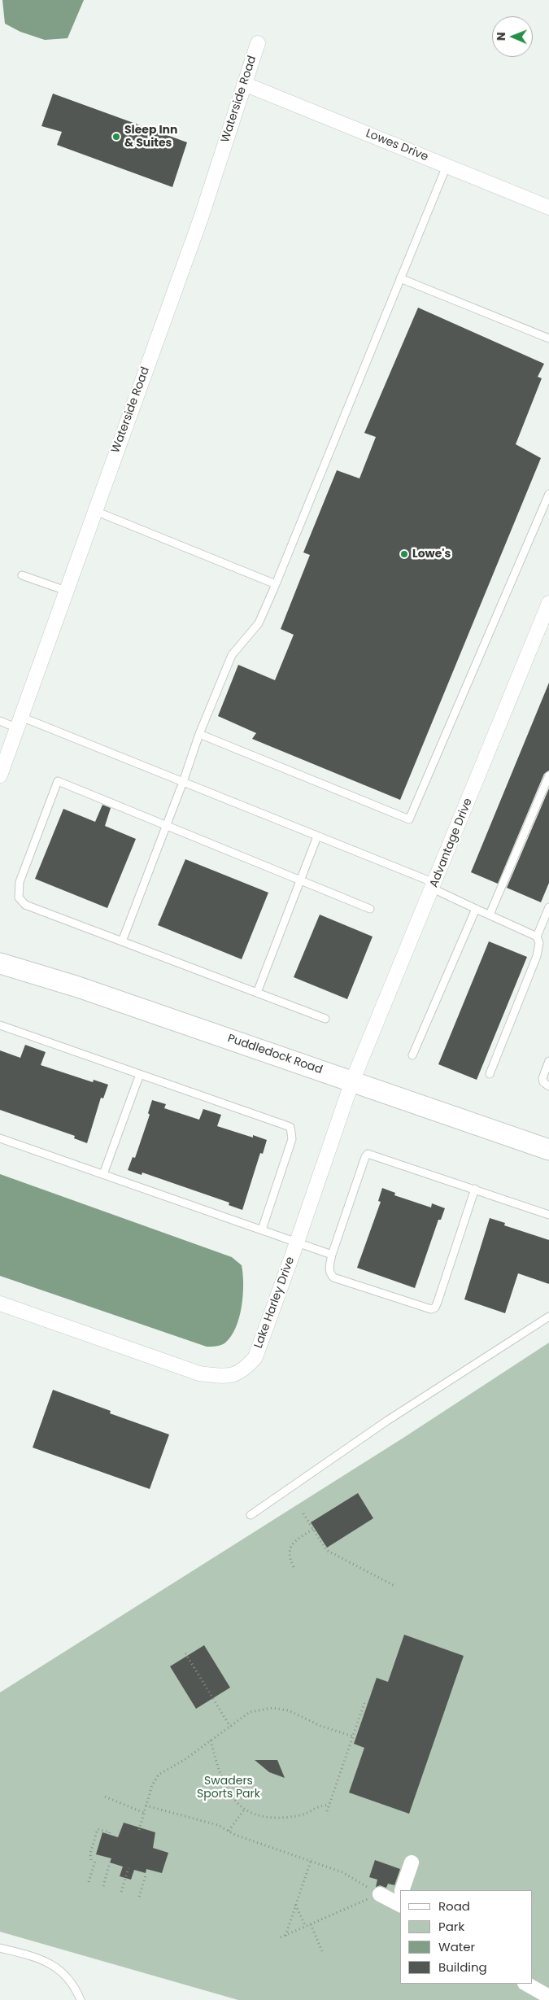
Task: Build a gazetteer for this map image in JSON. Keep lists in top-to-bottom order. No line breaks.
{"streets":{"main road":["Puddledock Road"],"street":["Waterside Road","Lowes Drive","Advantage Drive","Lake Harley Drive"]},"crossings":[["Waterside Road","Lowes Drive"],["Advantage Drive","Puddledock Road"],["Advantage Drive","Lake Harley Drive"],["Puddledock Road","Lake Harley Drive"]],"parks":["Swaders Sports Park"],"places":["Sleep Inn & Suites","Lowe's"],"legend":["Road","Park","Water","Building"],"north":"left"}
